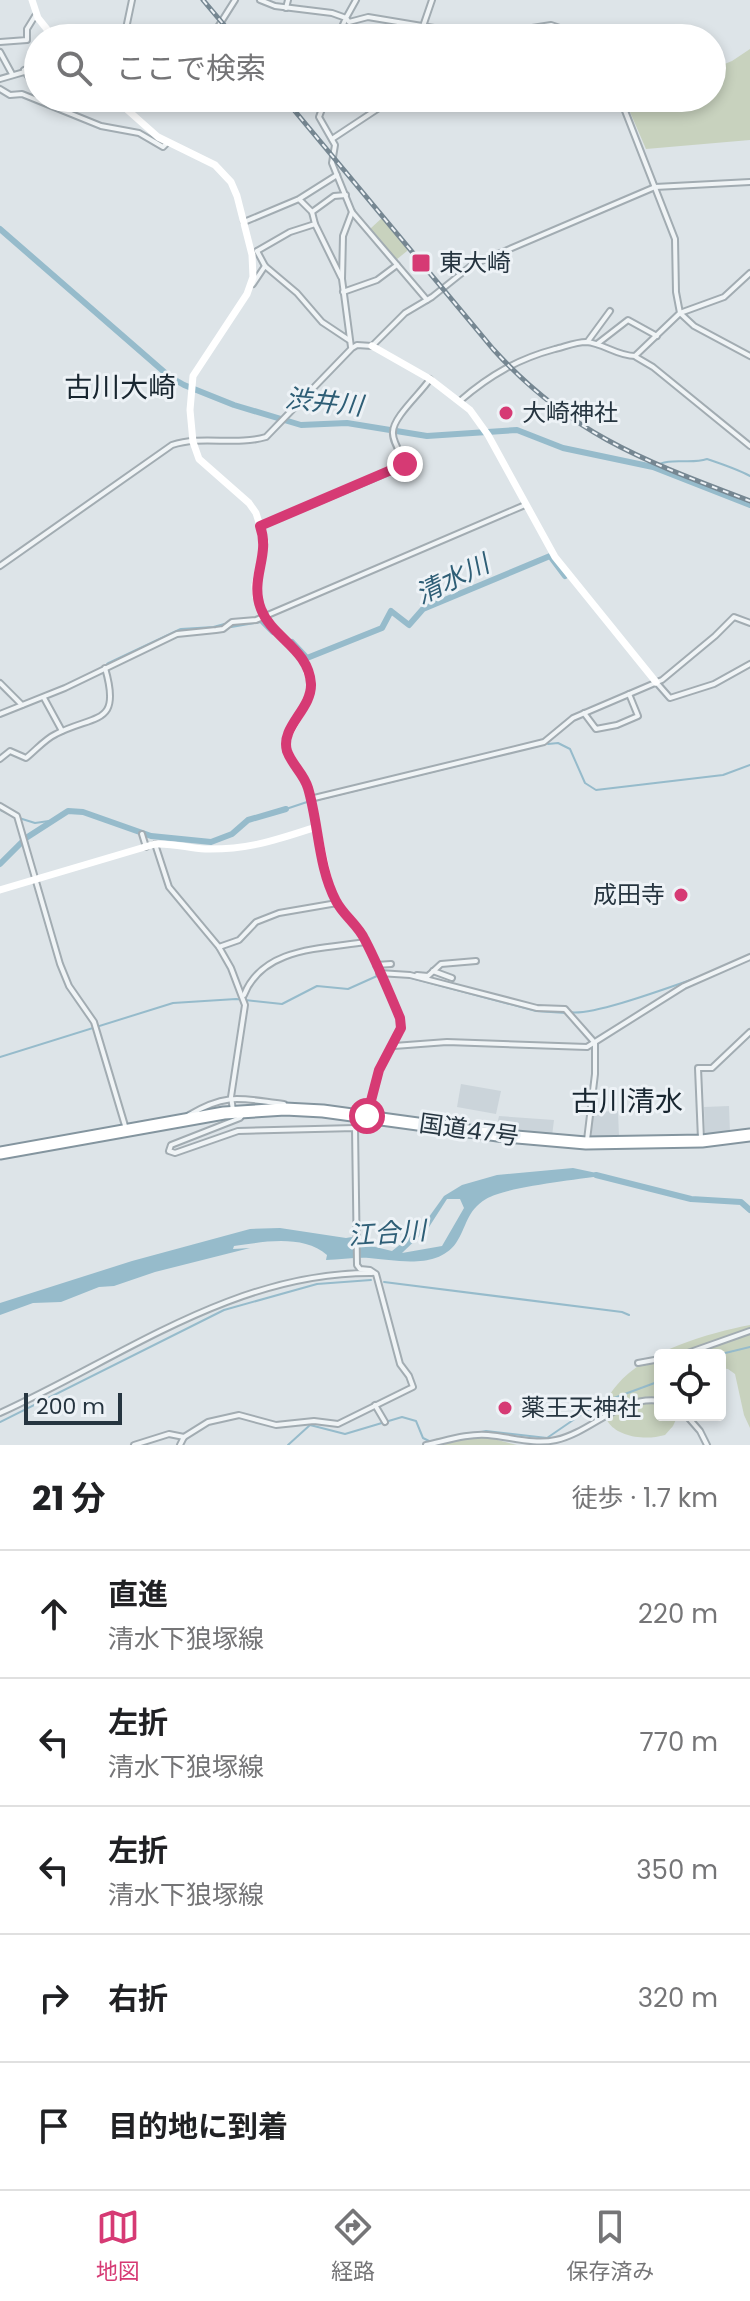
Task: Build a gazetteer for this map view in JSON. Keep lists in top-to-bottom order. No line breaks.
{"streets":{"highway":["国道47号"]},"districts":["古川大崎","古川清水"],"water":["渋井川","清水川","江合川"],"places":{"transit":["東大崎"],"other":["大崎神社","成田寺","薬王天神社"]},"scale_bar":"200 m","page":{"search":"ここで検索","scale":"200 m","heading":["21 分","徒歩 · 1.7 km"],"list":[["直進","清水下狼塚線","220 m"],["左折","清水下狼塚線","770 m"],["左折","清水下狼塚線","350 m"],["右折","320 m"],"目的地に到着"],"nav":["地図","経路","保存済み"]}}
